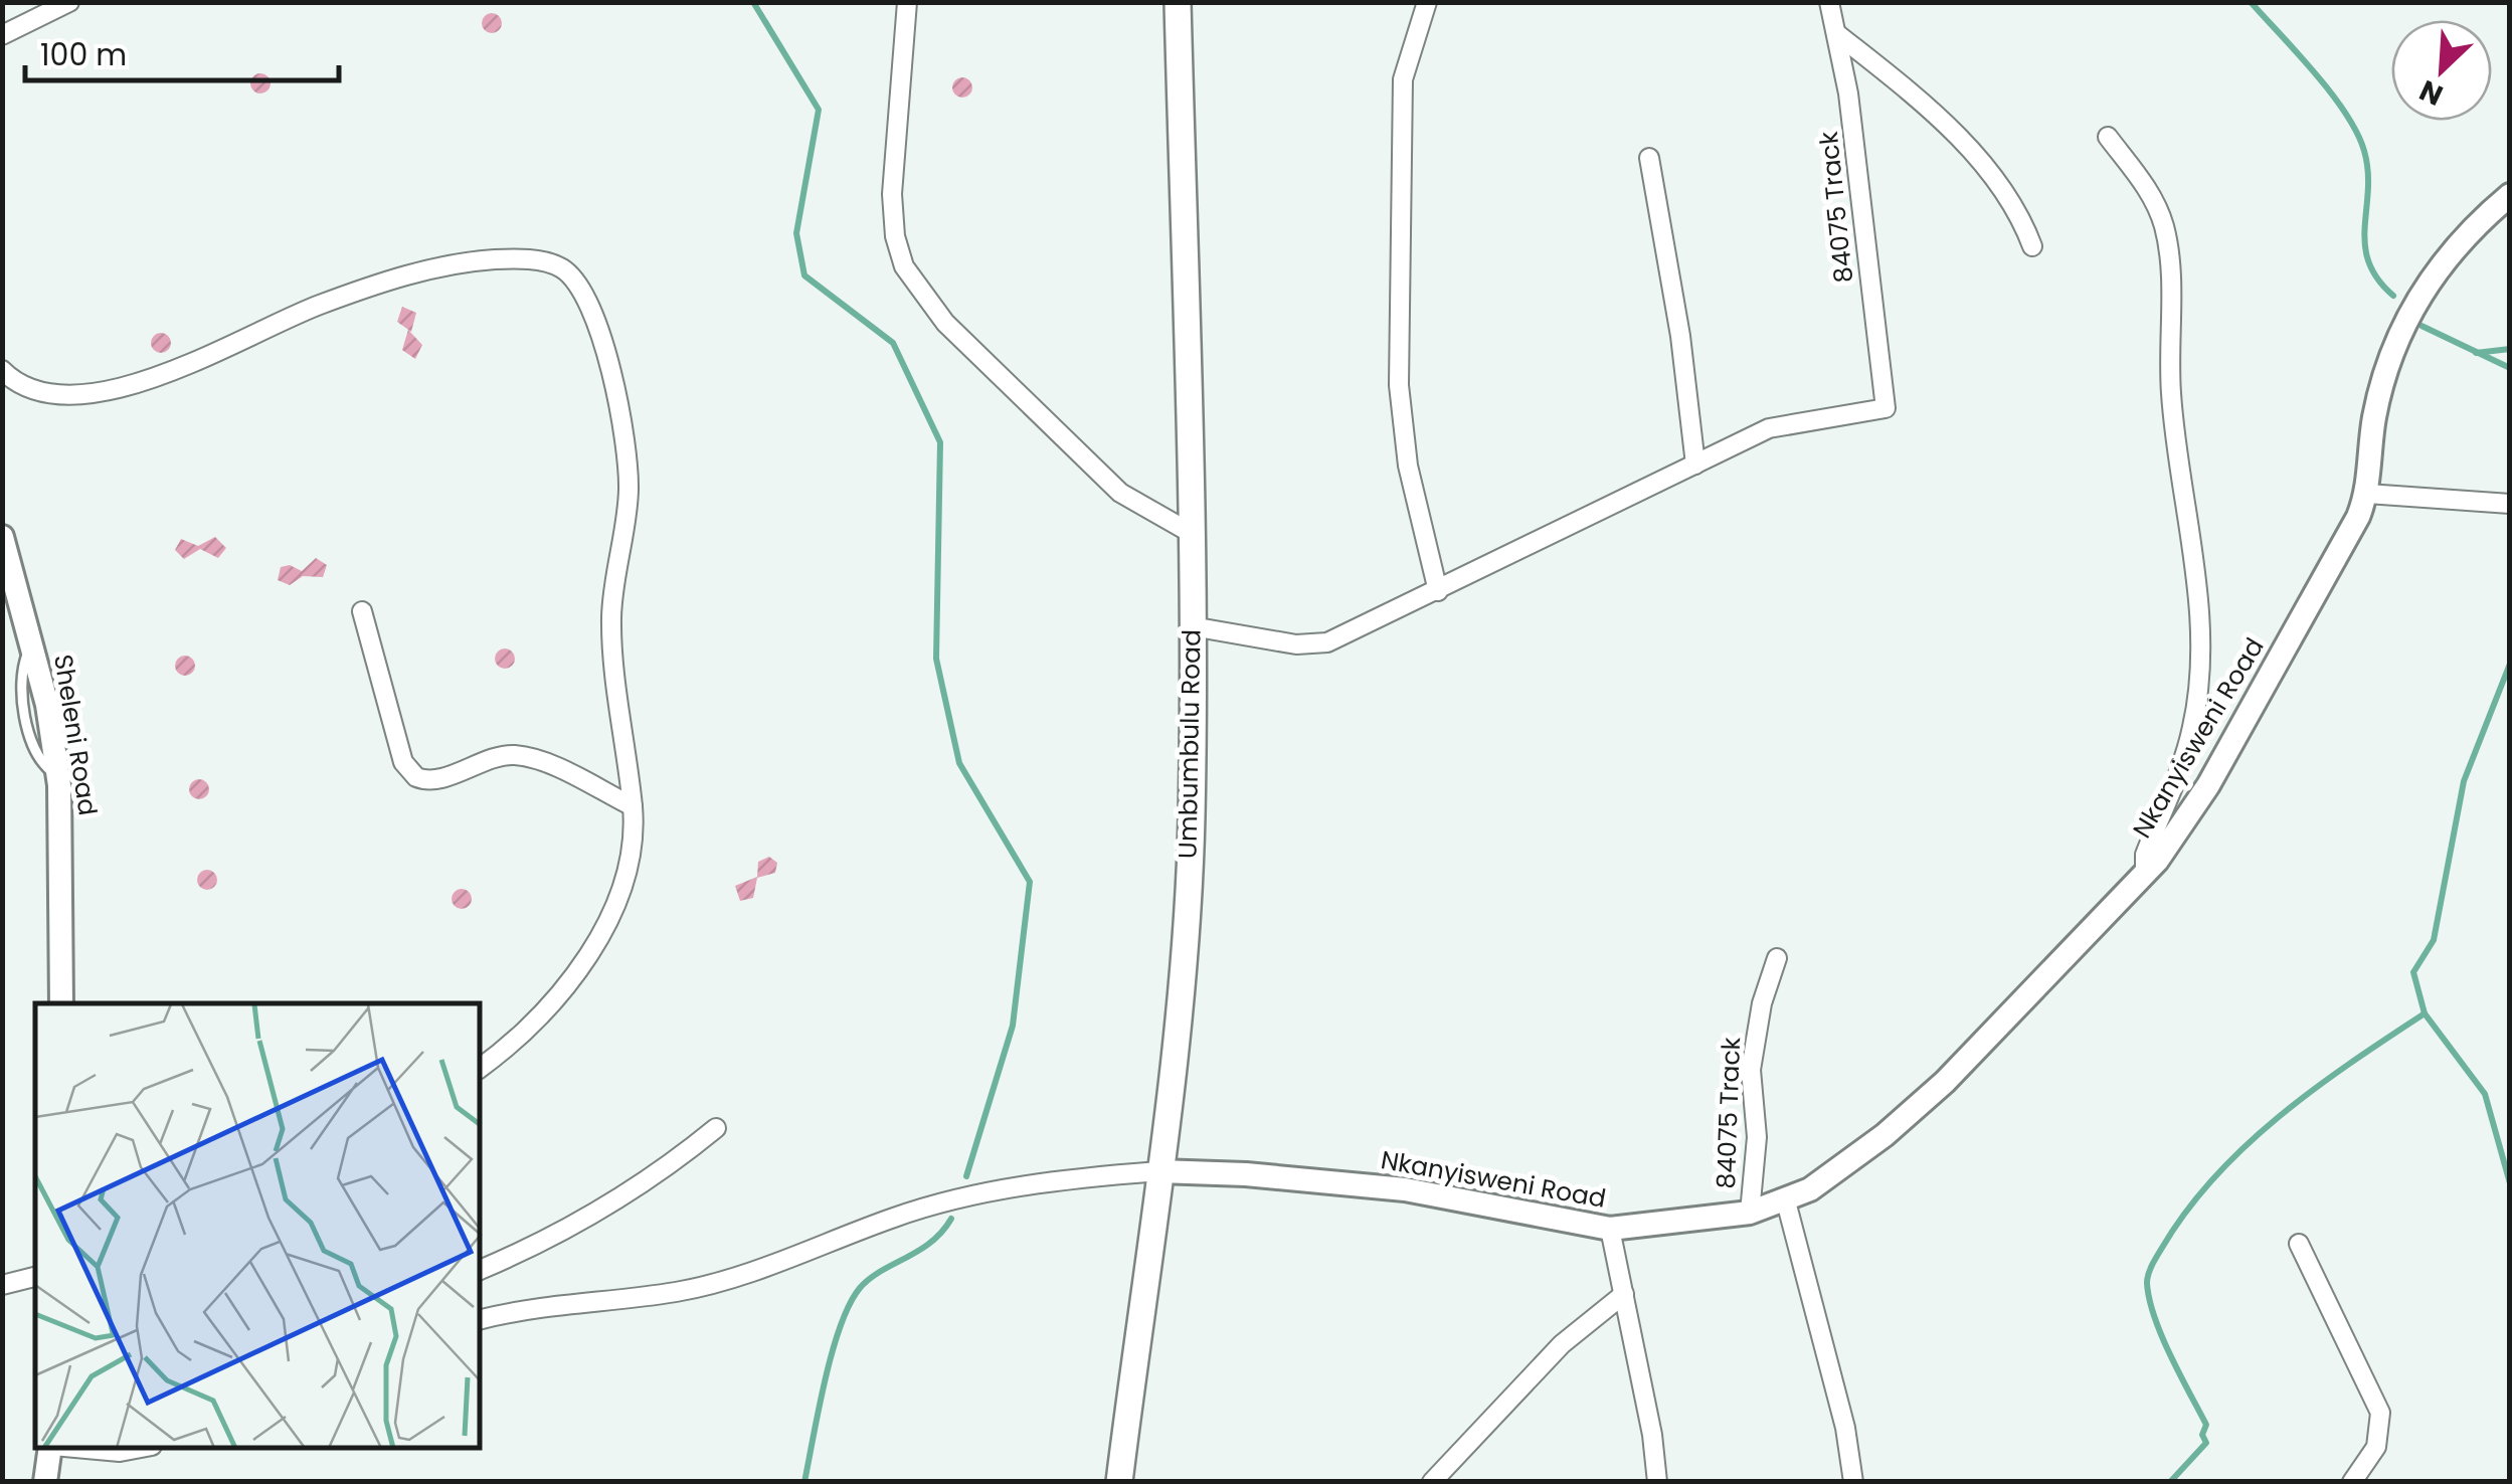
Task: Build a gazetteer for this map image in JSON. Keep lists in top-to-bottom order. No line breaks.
{"streets":{"main road":["Umbumbulu Road"],"street":["84075 Track","Sheleni Road","Nkanyisweni Road"]},"crossings":[["84075 Track","Nkanyisweni Road"],["Nkanyisweni Road","Umbumbulu Road"]],"scale_bar":"100 m","north":"bottom left"}
